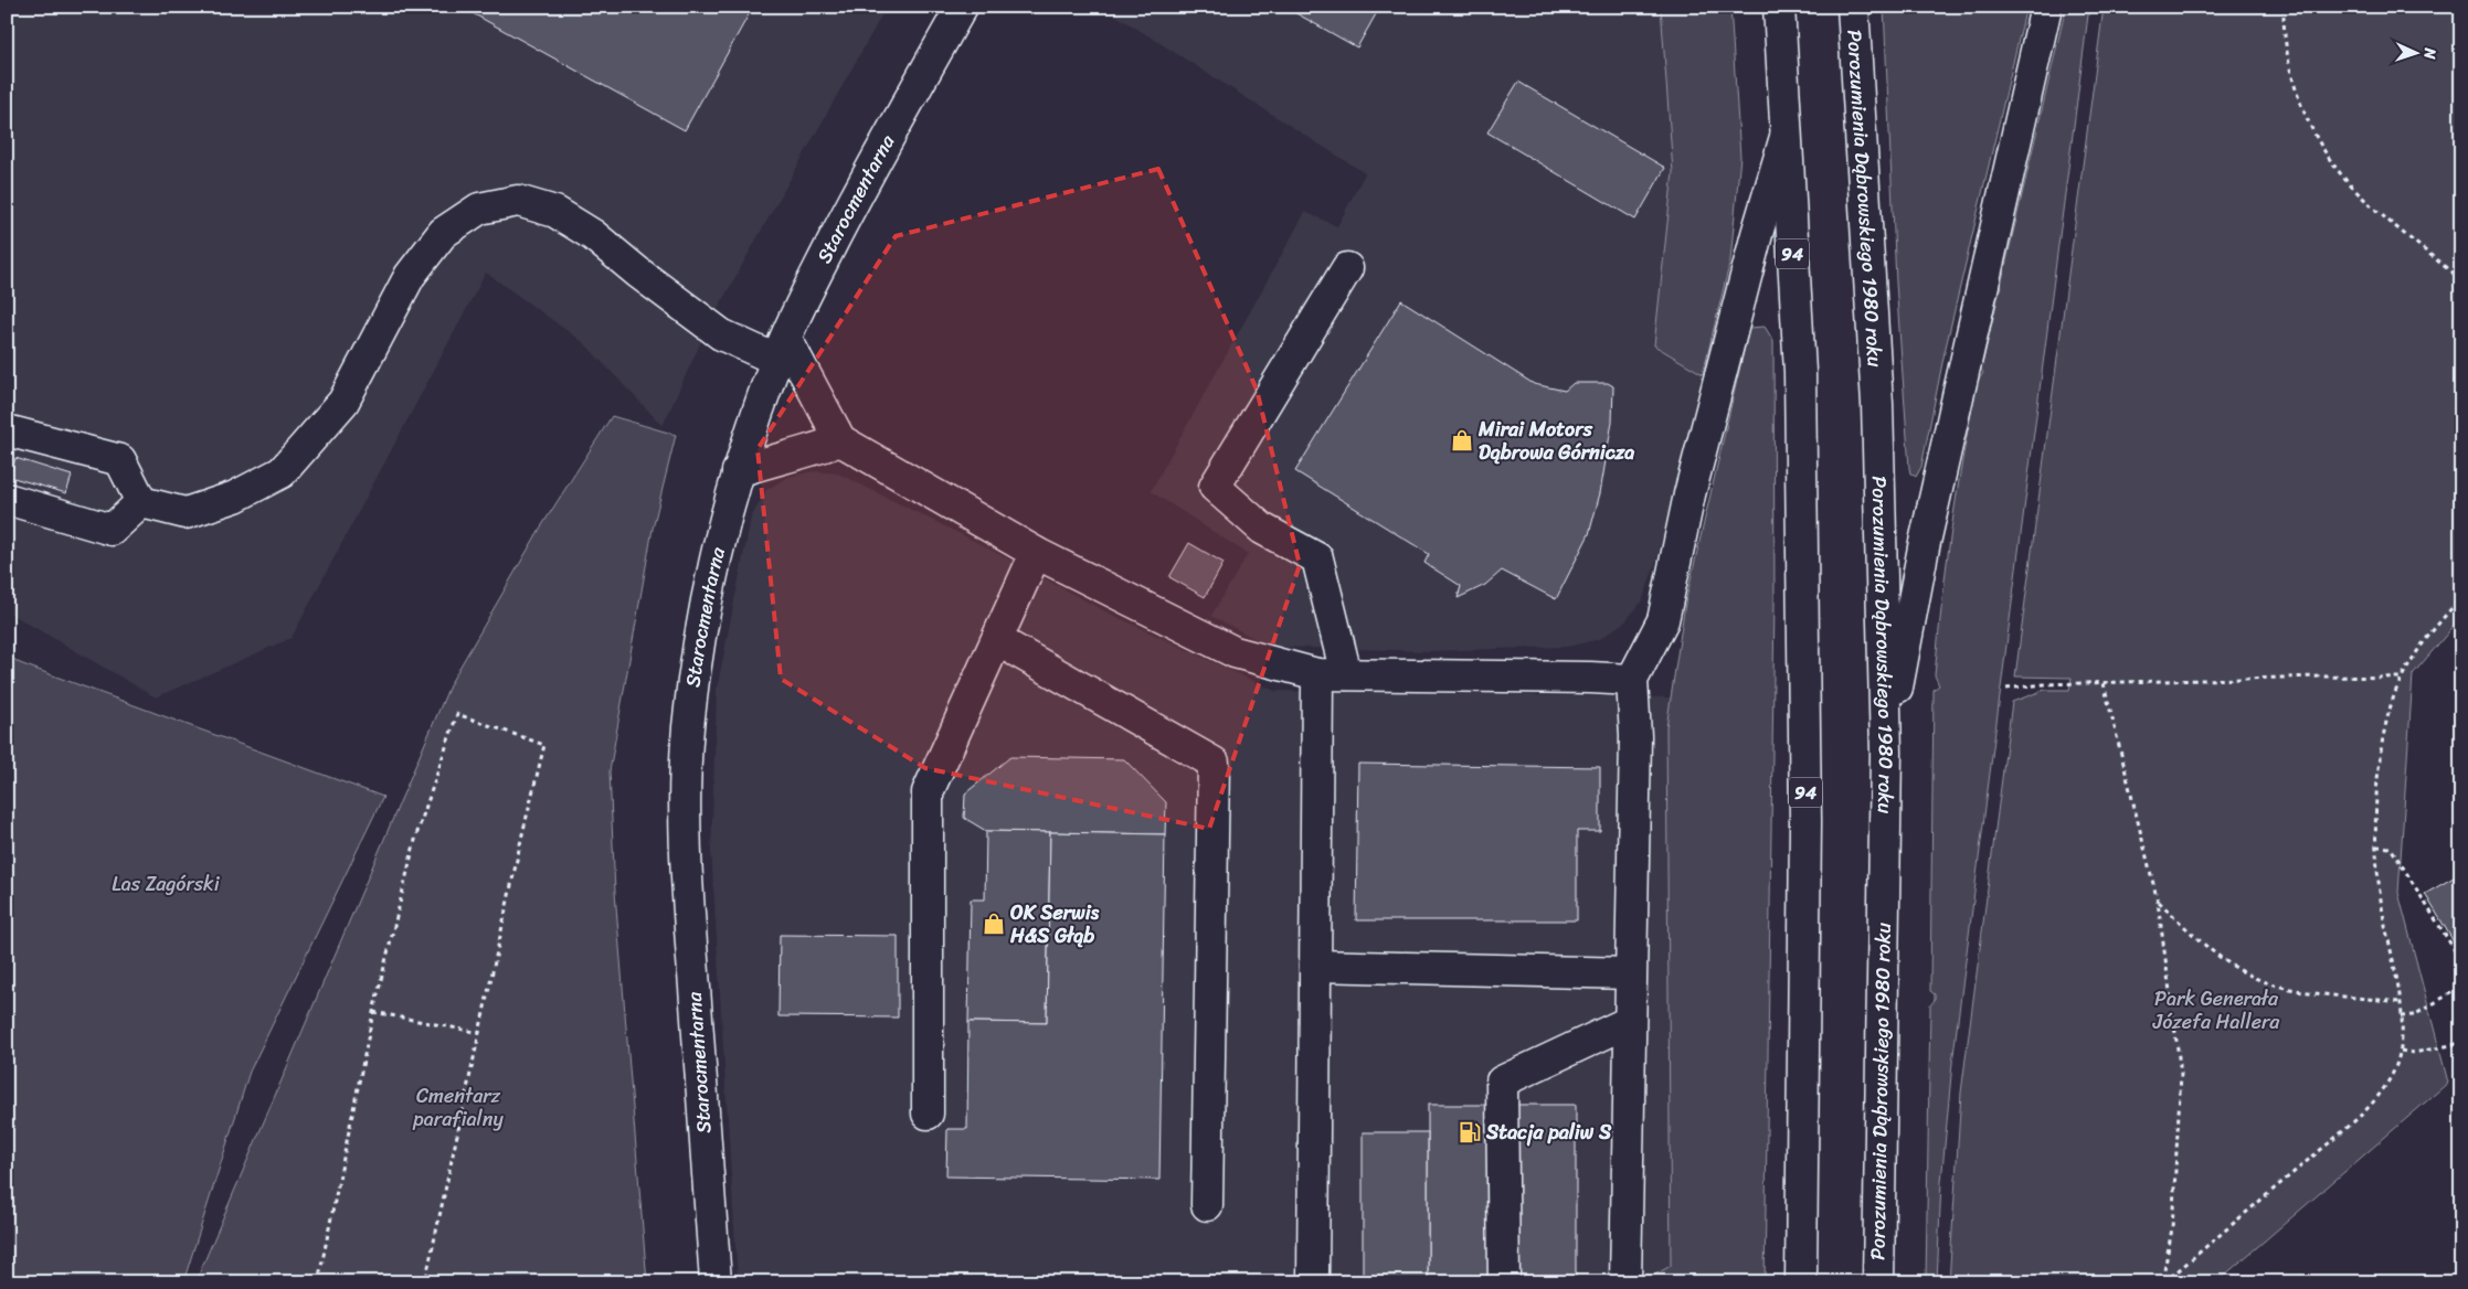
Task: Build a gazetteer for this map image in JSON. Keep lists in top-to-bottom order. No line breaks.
{"streets":{"main road":["Porozumienia Dąbrowskiego 1980 roku","Starocmentarna","94"]},"parks":["Las Zagórski","Park Generała Józefa Hallera","Cmentarz parafialny"],"places":{"shop":["Mirai Motors Dąbrowa Górnicza","OK Serwis H&S Głąb"],"fuel station":["Stacja paliw S"]},"north":"right"}
